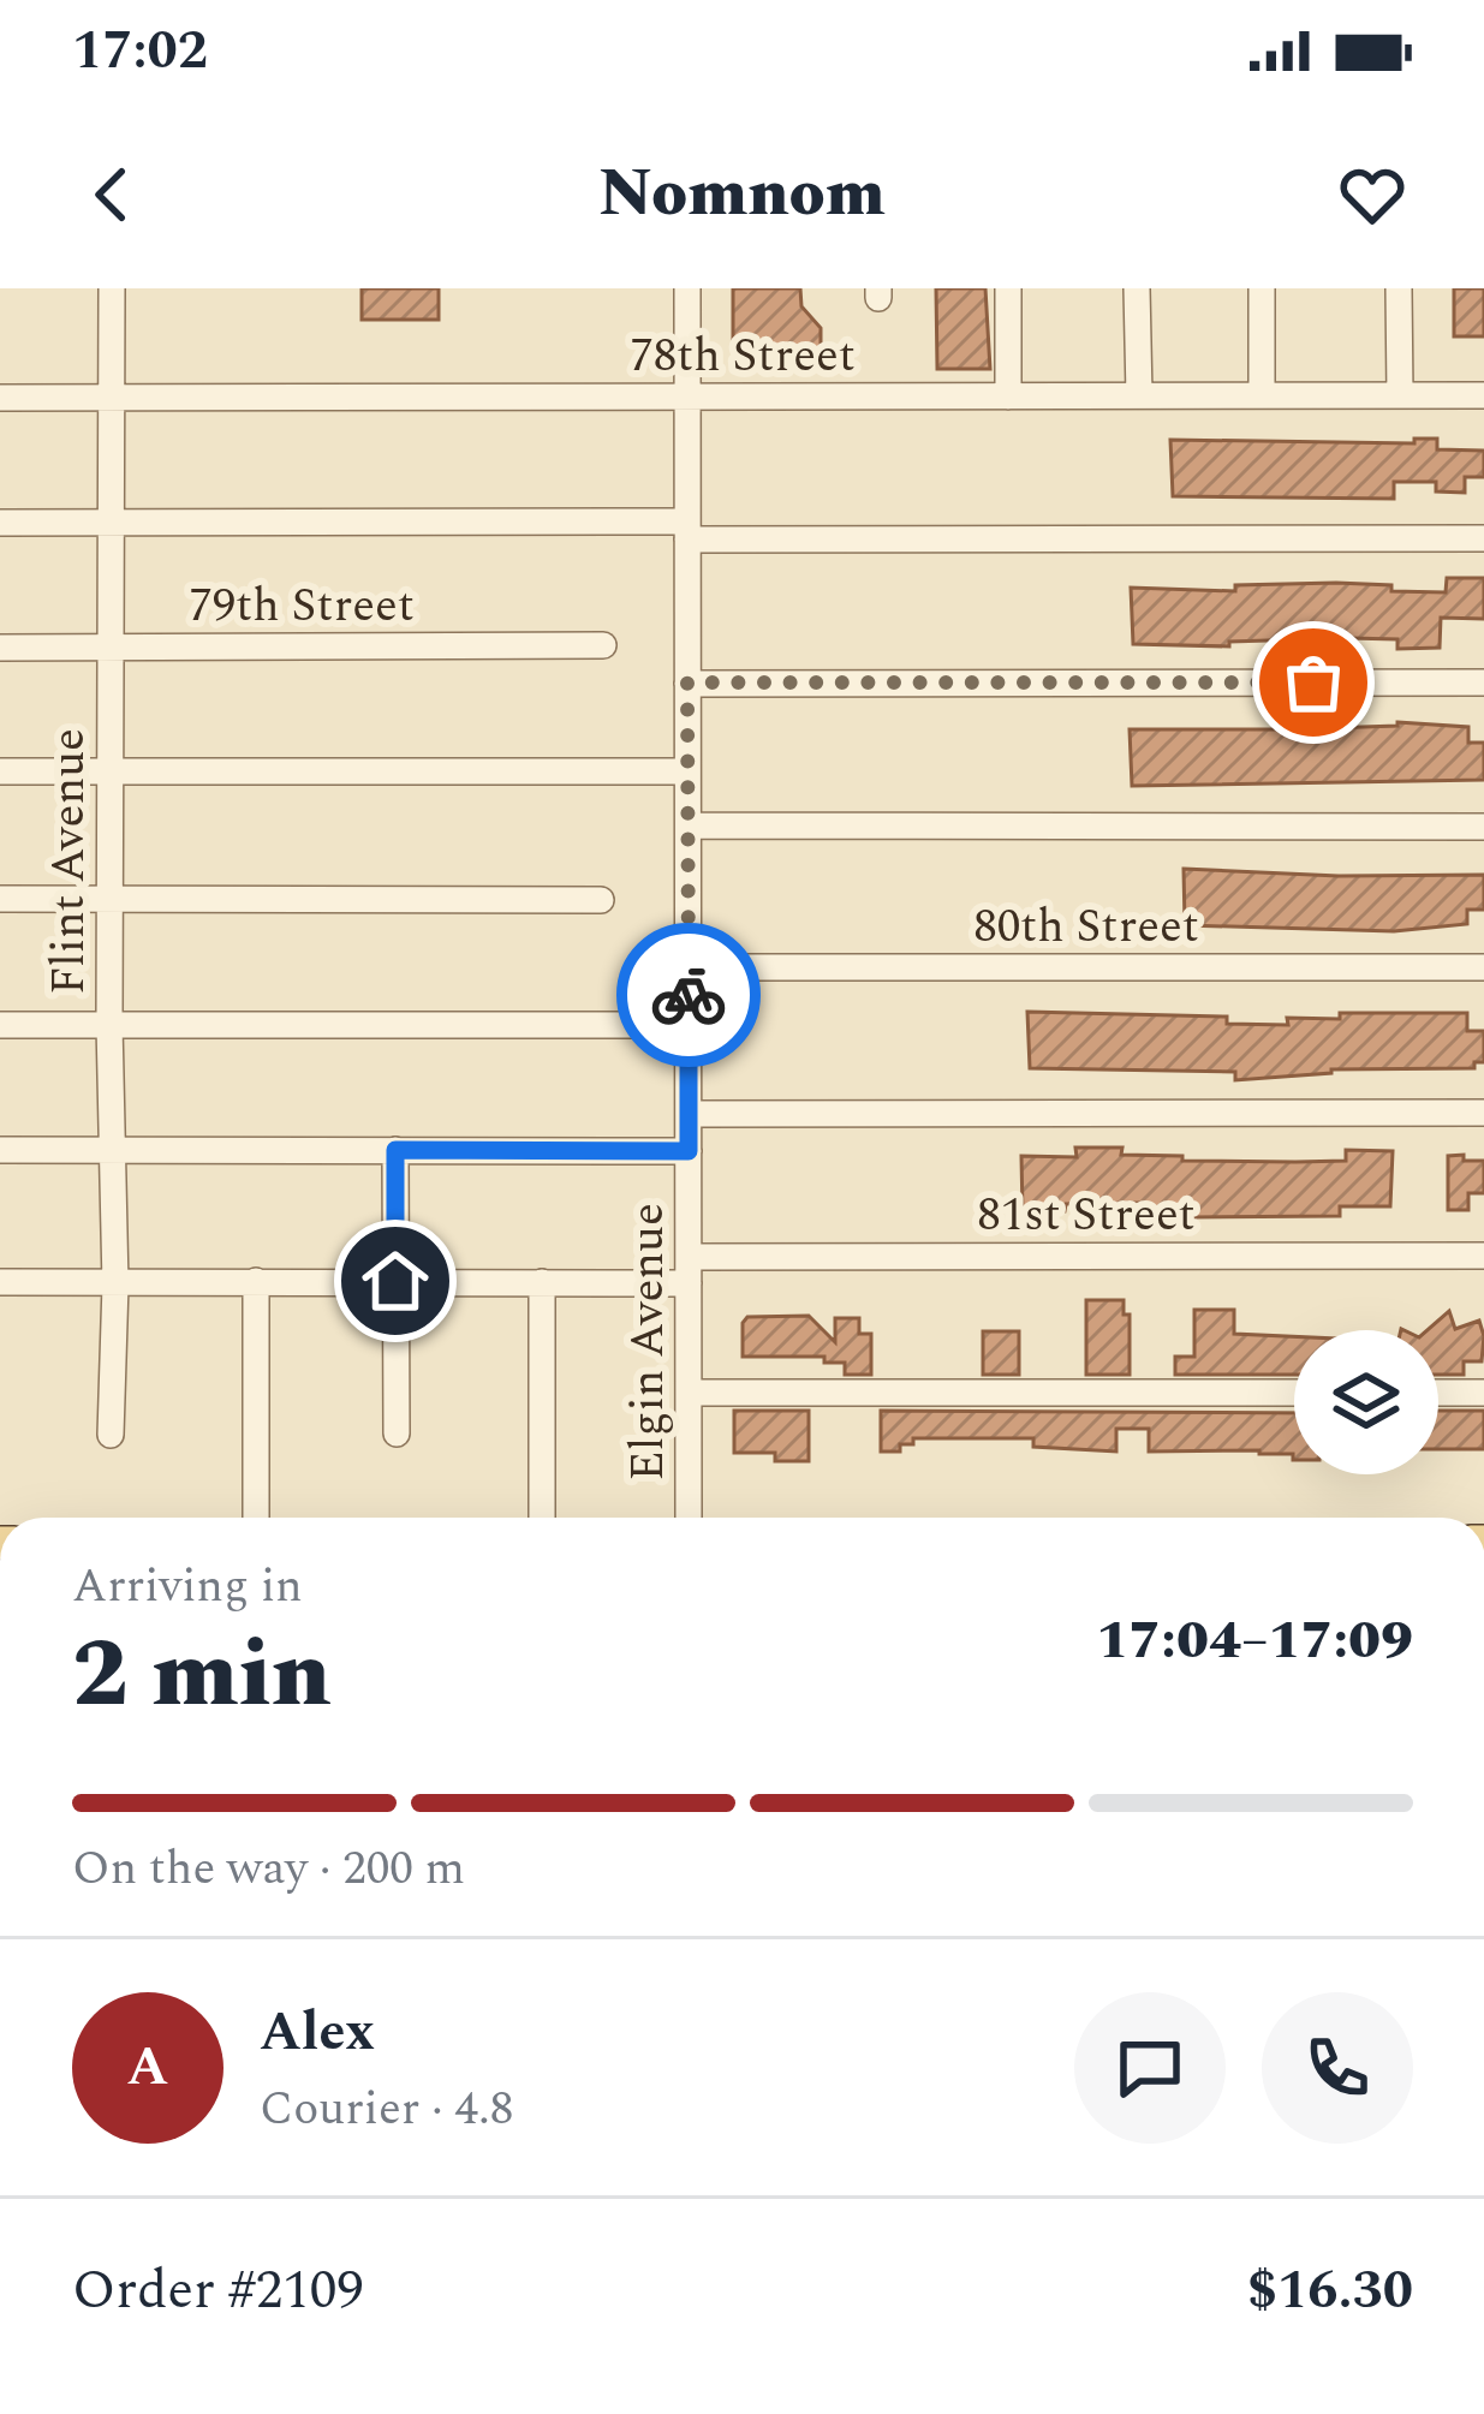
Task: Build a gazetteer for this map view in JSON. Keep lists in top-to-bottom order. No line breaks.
{"streets":{"street":["78th Street","79th Street","Flint Avenue","80th Street","81st Street","Elgin Avenue"]},"crossings":[["78th Street","Flint Avenue"],["78th Street","Elgin Avenue"],["79th Street","Flint Avenue"],["Flint Avenue","81st Street"],["80th Street","Elgin Avenue"],["81st Street","Elgin Avenue"]],"page":{"status":"17:02","header":"Nomnom","heading":["2 min","Arriving in","17:04–17:09"],"panel":["Alex","Courier · 4.8","Order #2109","$16.30"],"bar":"On the way · 200 m","round":"A"}}
